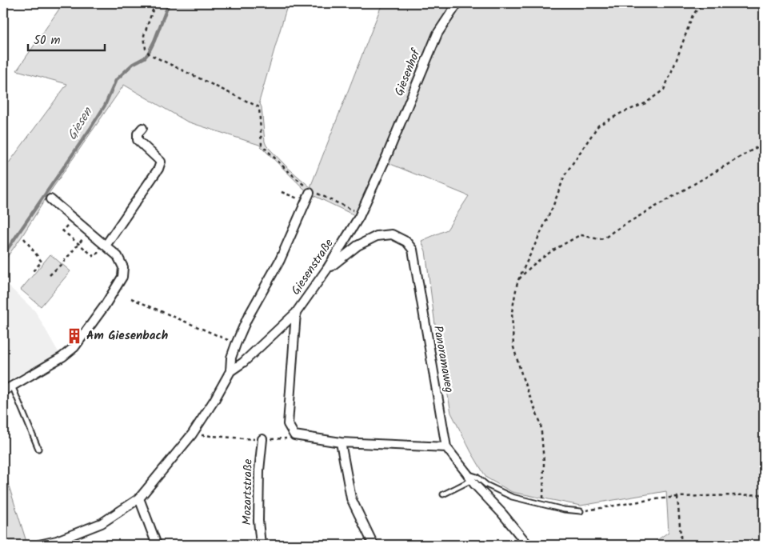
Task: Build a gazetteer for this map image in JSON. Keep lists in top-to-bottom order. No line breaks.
{"streets":{"street":["Giesenhof","Giesenstraße","Panoramaweg","Mozartstraße"]},"crossings":[["Giesenhof","Giesenstraße"],["Giesenstraße","Panoramaweg"]],"water":["Giesen"],"places":{"building":["Am Giesenbach"]},"scale_bar":"50 m"}
